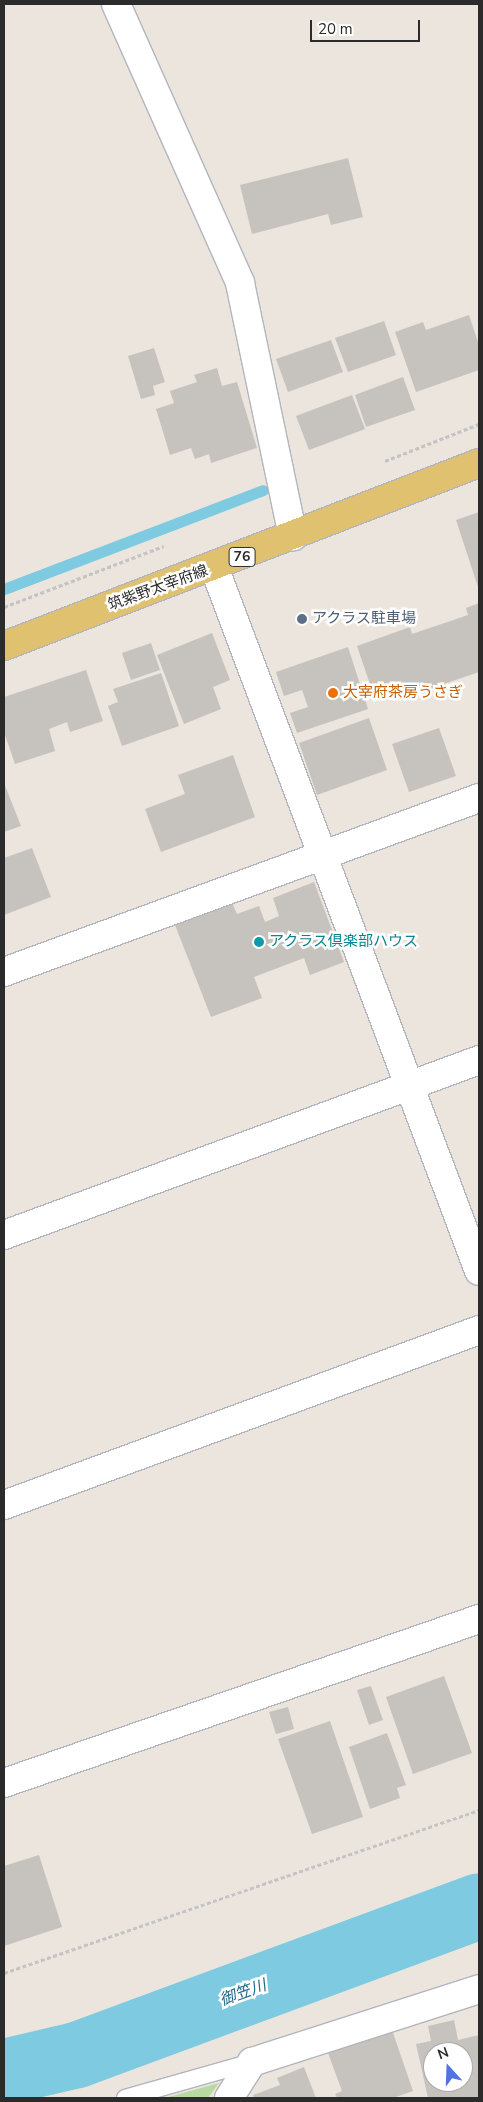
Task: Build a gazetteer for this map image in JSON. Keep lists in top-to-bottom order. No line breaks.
{"streets":{"main road":["76","筑紫野太宰府線"]},"water":["御笠川"],"places":["アクラス駐車場","大宰府茶房うさぎ","アクラス倶楽部ハウス"],"scale_bar":"20 m","north":"top"}
